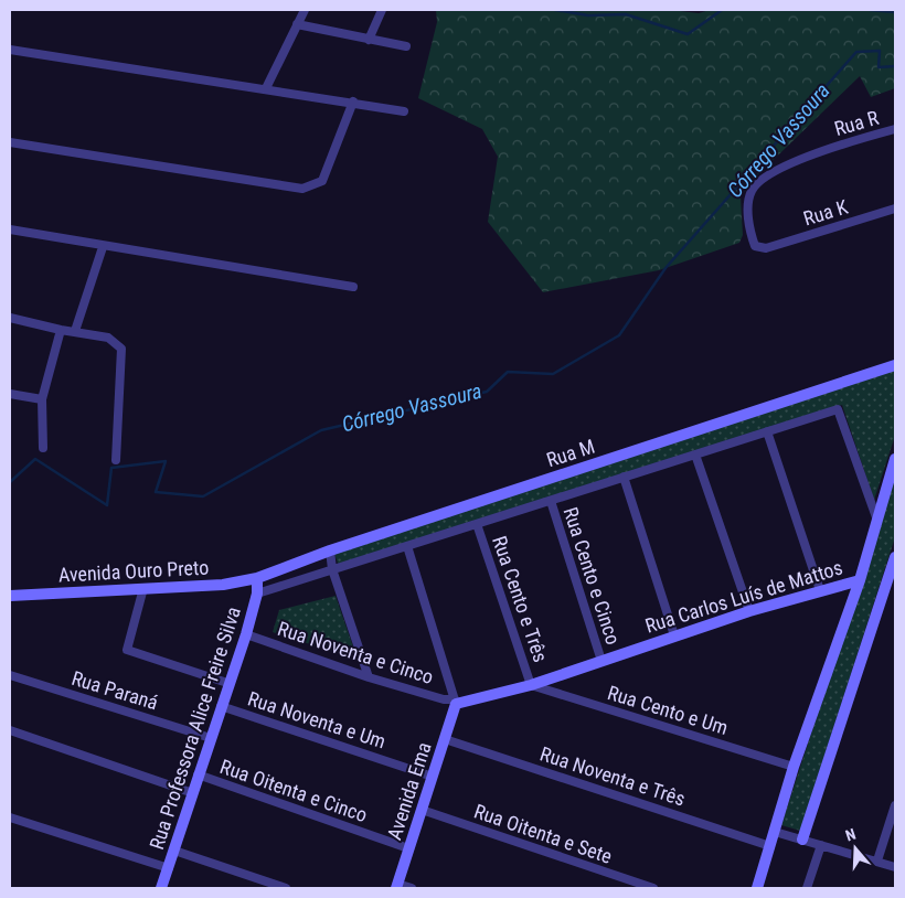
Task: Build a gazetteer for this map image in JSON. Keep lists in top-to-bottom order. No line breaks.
{"streets":{"street":["Rua R","Rua K","Rua M","Avenida Ouro Preto","Rua Cento e Cinco","Rua Carlos Luís de Mattos","Rua Cento e Três","Rua Noventa e Cinco","Rua Paraná","Rua Cento e Um","Rua Noventa e Um","Rua Professora Alice Freire Silva","Rua Noventa e Três","Rua Oitenta e Cinco","Avenida Ema","Rua Oitenta e Sete"]},"crossings":[["Rua R","Rua K"],["Rua M","Avenida Ouro Preto"],["Rua M","Rua Cento e Cinco"],["Rua M","Rua Cento e Três"],["Rua M","Rua Professora Alice Freire Silva"],["Avenida Ouro Preto","Rua Professora Alice Freire Silva"],["Rua Cento e Cinco","Rua Carlos Luís de Mattos"],["Rua Carlos Luís de Mattos","Rua Cento e Três"],["Rua Carlos Luís de Mattos","Rua Noventa e Cinco"],["Rua Carlos Luís de Mattos","Rua Cento e Um"],["Rua Carlos Luís de Mattos","Rua Noventa e Três"],["Rua Carlos Luís de Mattos","Avenida Ema"],["Rua Cento e Três","Rua Cento e Um"],["Rua Noventa e Cinco","Rua Professora Alice Freire Silva"],["Rua Noventa e Cinco","Avenida Ema"],["Rua Paraná","Rua Professora Alice Freire Silva"],["Rua Noventa e Um","Rua Professora Alice Freire Silva"],["Rua Noventa e Um","Avenida Ema"],["Rua Professora Alice Freire Silva","Rua Oitenta e Cinco"],["Rua Noventa e Três","Avenida Ema"],["Rua Oitenta e Cinco","Avenida Ema"],["Avenida Ema","Rua Oitenta e Sete"]],"water":["Córrego Vassoura"],"north":"top"}
